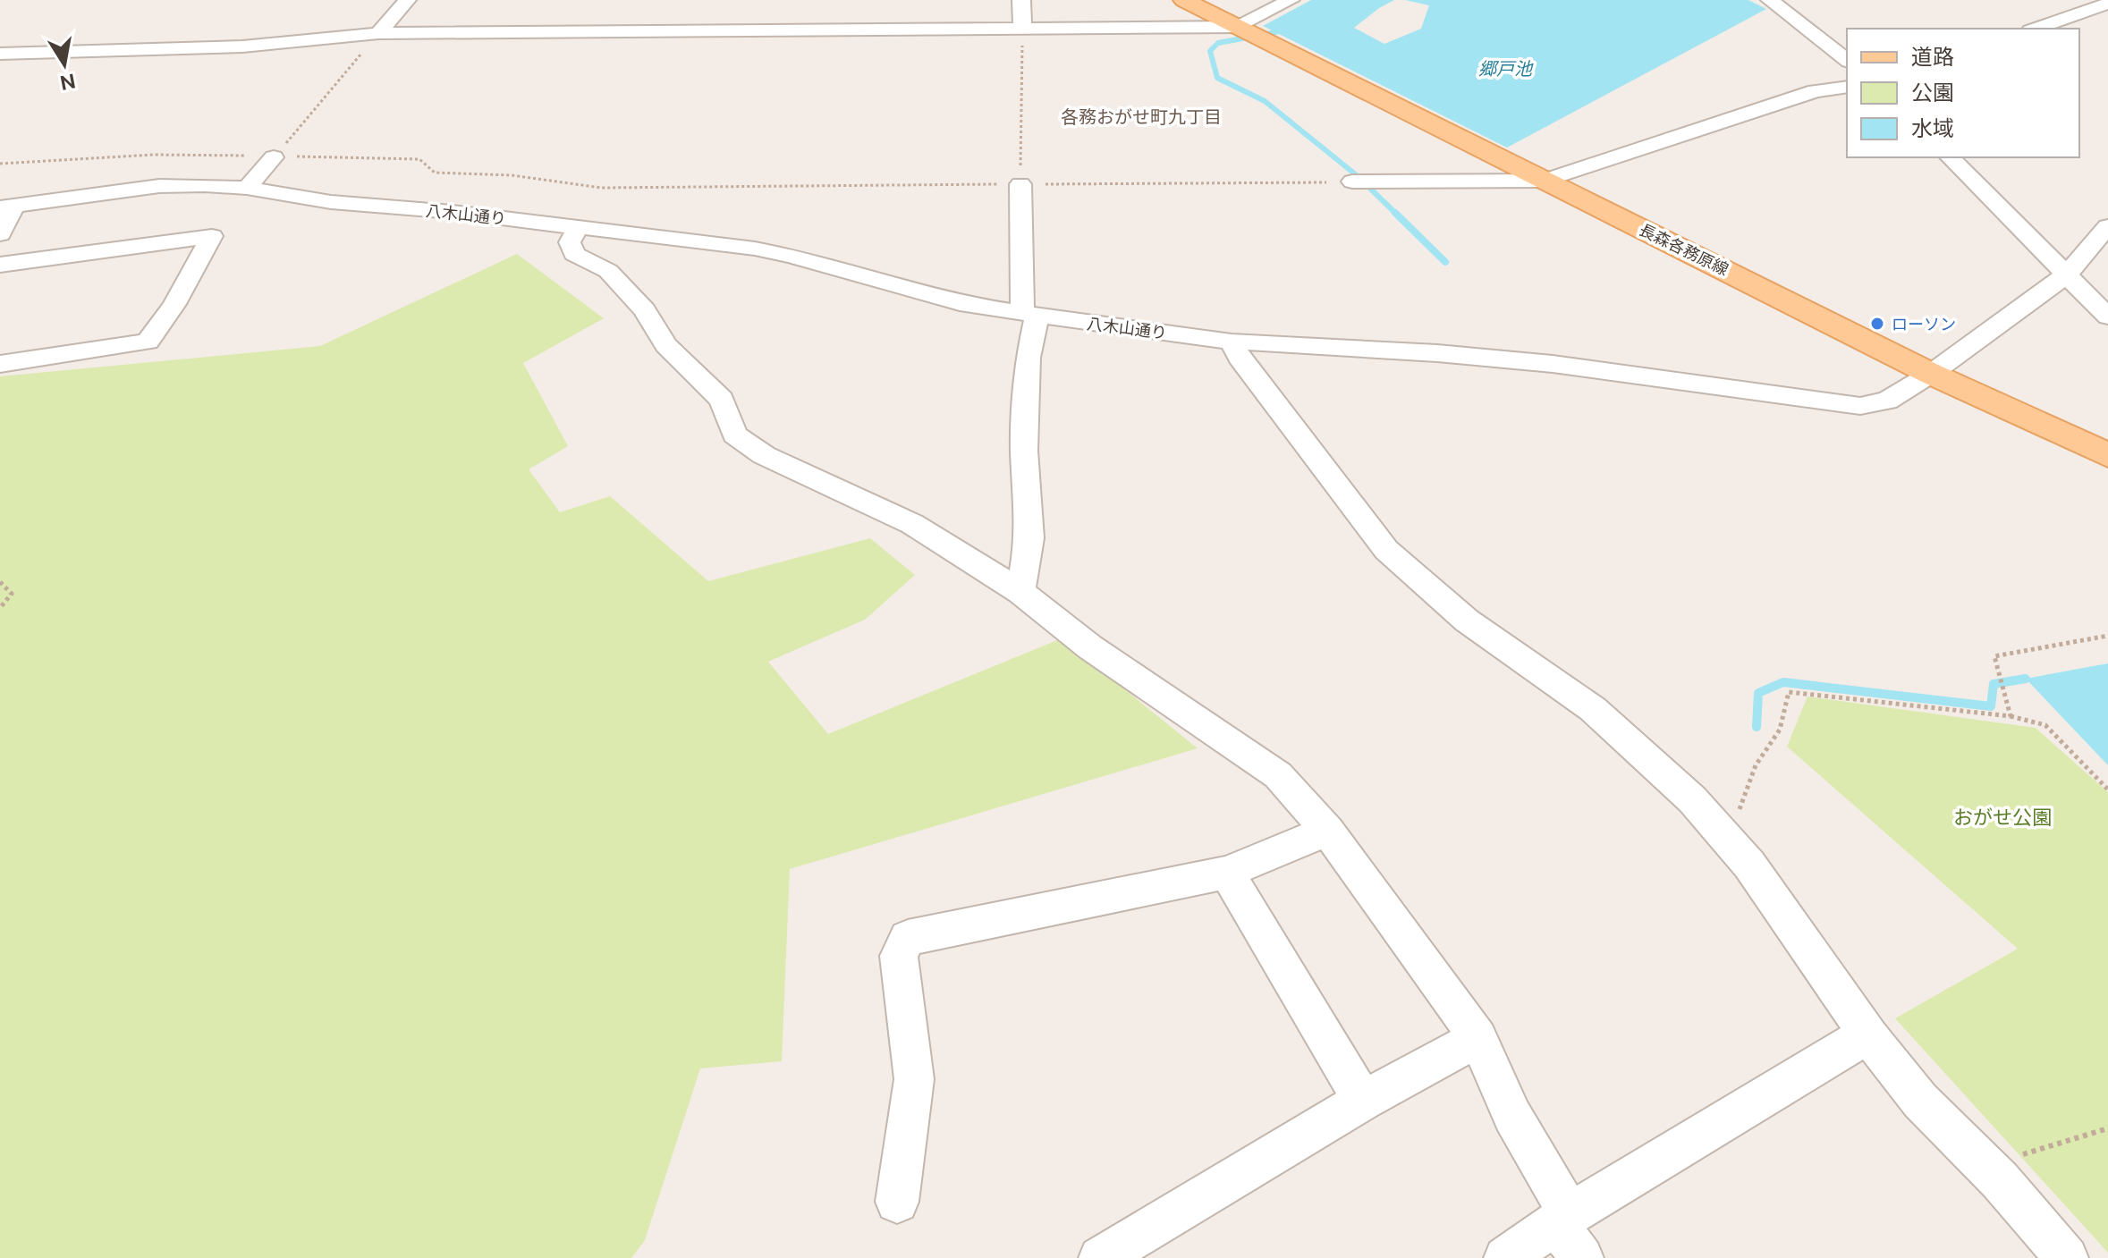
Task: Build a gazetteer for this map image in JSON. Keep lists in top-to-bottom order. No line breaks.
{"streets":{"main road":["長森各務原線"],"street":["八木山通り"]},"crossings":[["八木山通り","長森各務原線"]],"districts":["各務おがせ町九丁目"],"water":["郷戸池"],"parks":["おがせ公園"],"places":["ローソン"],"legend":["道路","公園","水域"],"north":"bottom"}
